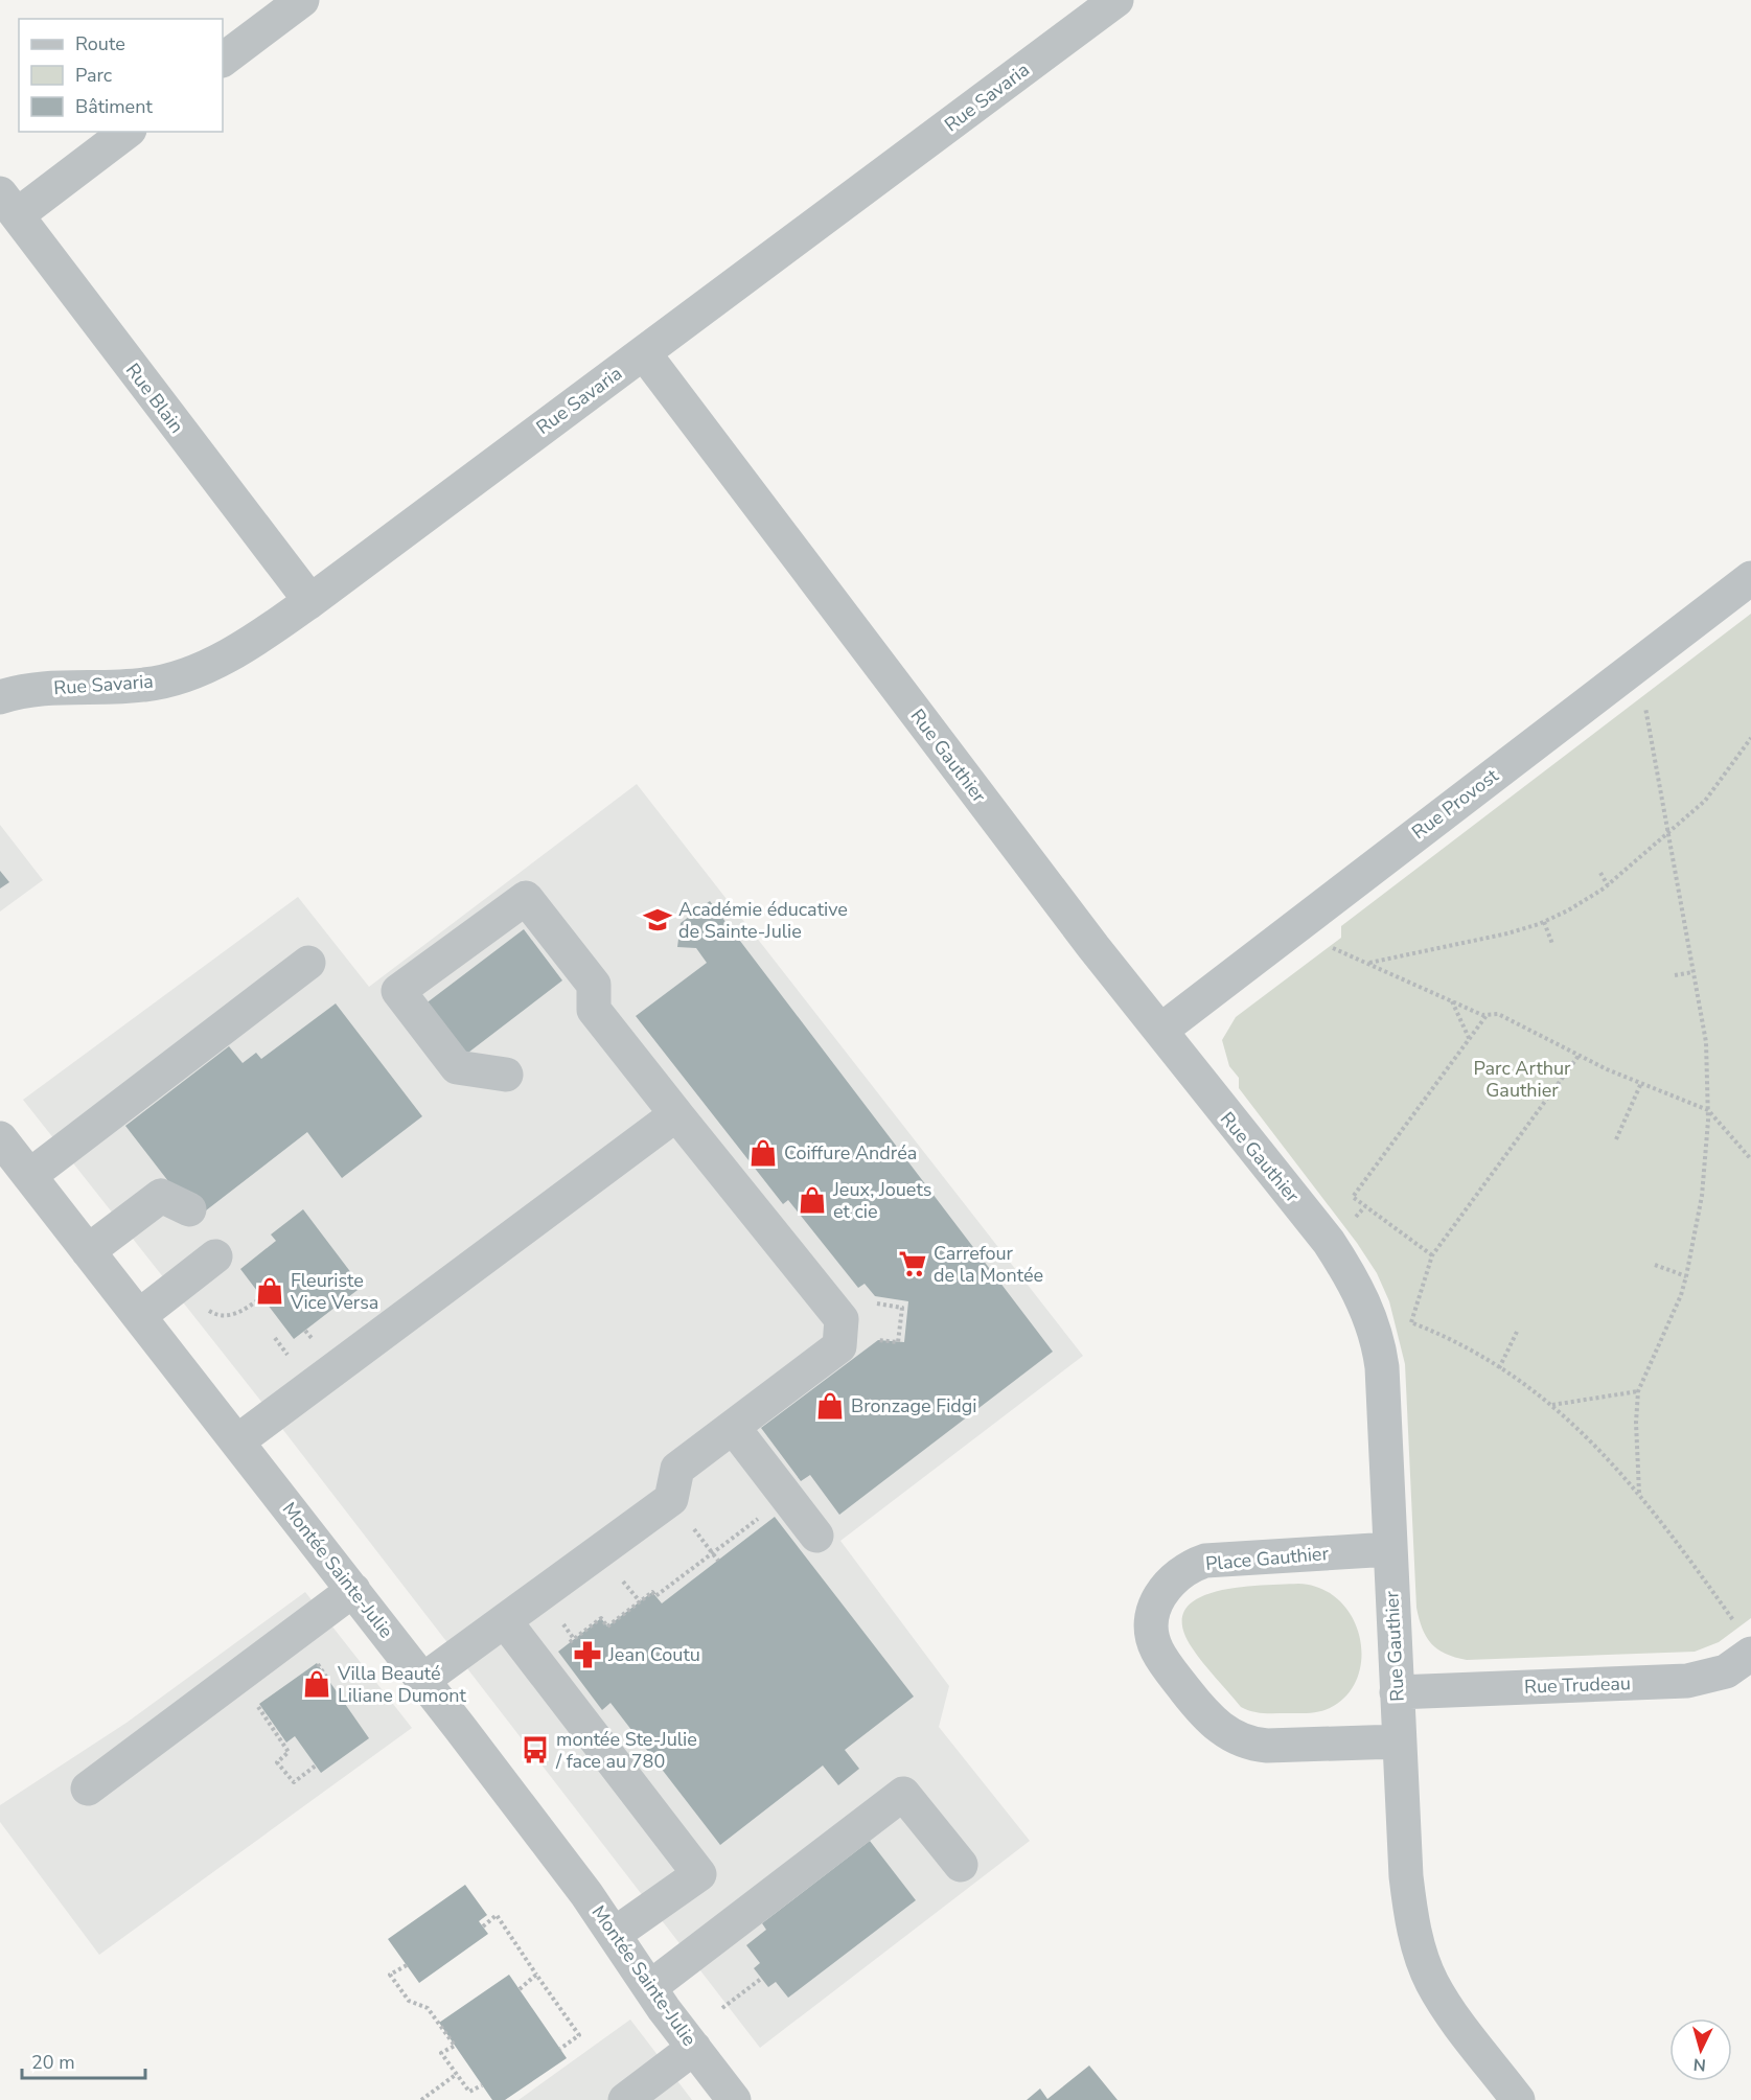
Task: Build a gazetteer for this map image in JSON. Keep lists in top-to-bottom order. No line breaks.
{"streets":{"street":["Rue Savaria","Rue Blain","Rue Gauthier","Rue Provost","Place Gauthier","Montée Sainte-Julie","Rue Trudeau"]},"crossings":[["Rue Savaria","Rue Blain"],["Rue Savaria","Rue Gauthier"],["Rue Gauthier","Rue Provost"],["Rue Gauthier","Place Gauthier"],["Rue Gauthier","Rue Trudeau"]],"parks":["Parc Arthur Gauthier"],"places":{"school or university":["Académie éducative de Sainte-Julie"],"shop":["Coiffure Andréa","Jeux, Jouets et cie","Fleuriste Vice Versa","Bronzage Fidgi","Villa Beauté Liliane Dumont"],"supermarket":["Carrefour de la Montée"],"pharmacy":["Jean Coutu"],"bus stop":["montée Ste-Julie / face au 780"]},"legend":["Route","Parc","Bâtiment"],"scale_bar":"20 m","north":"bottom"}
